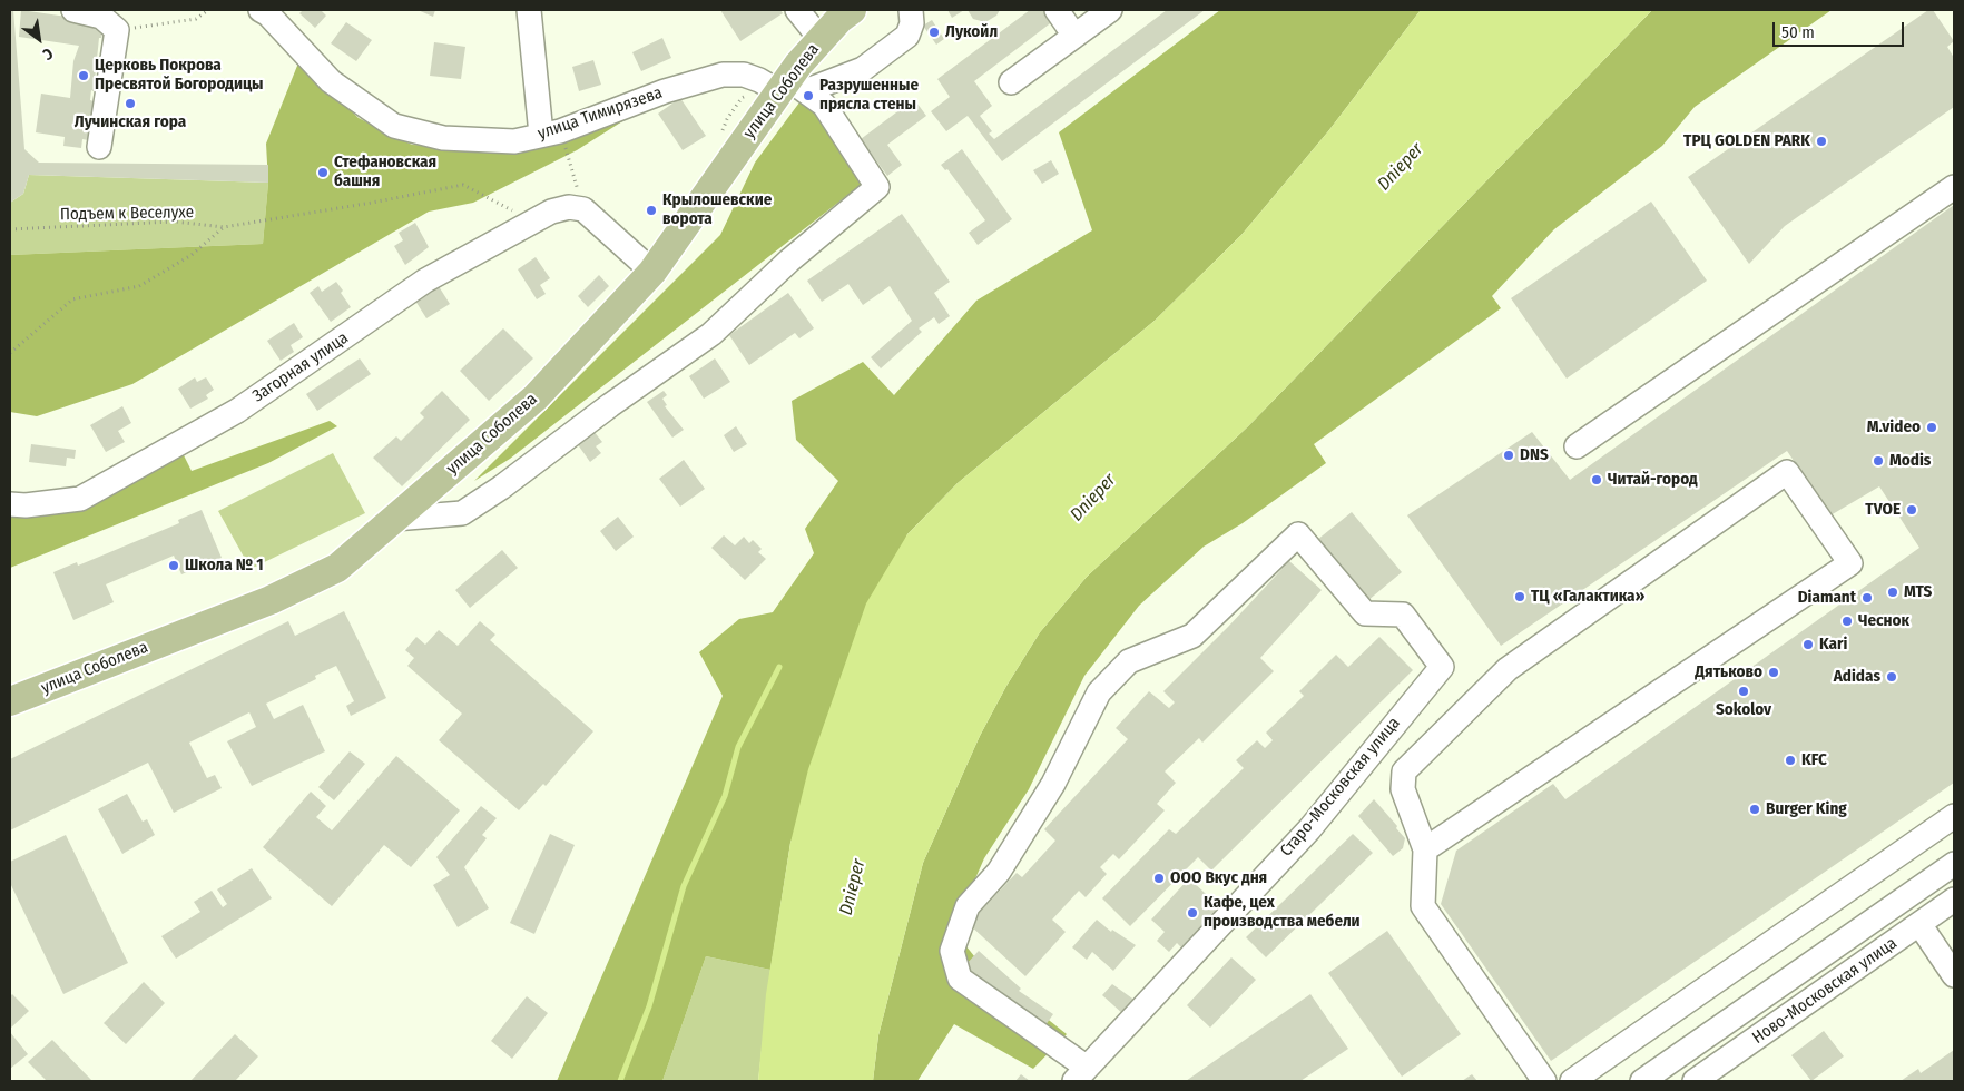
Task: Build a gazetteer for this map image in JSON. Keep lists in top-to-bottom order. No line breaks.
{"streets":{"main road":["улица Соболева"],"street":["улица Тимирязева","Загорная улица","Старо-Московская улица","Ново-Московская улица"],"path":["Подъем к Веселухе"]},"crossings":[["улица Соболева","улица Тимирязева"],["Подъем к Веселухе","Загорная улица"]],"water":["Dnieper"],"places":["Лукойл","Церковь Покрова Пресвятой Богородицы","Разрушенные прясла стены","Лучинская гора","ТРЦ GOLDEN PARK","Стефановская башня","Крылошевские ворота","M.video","DNS","Modis","Читай-город","TVOE","Школа № 1","MTS","ТЦ «Галактика»","Diamant","Чеснок","Kari","Дятьково","Adidas","Sokolov","KFC","Burger King","ООО Вкус дня","Кафе, цех производства мебели"],"scale_bar":"50 m","north":"bottom right"}
